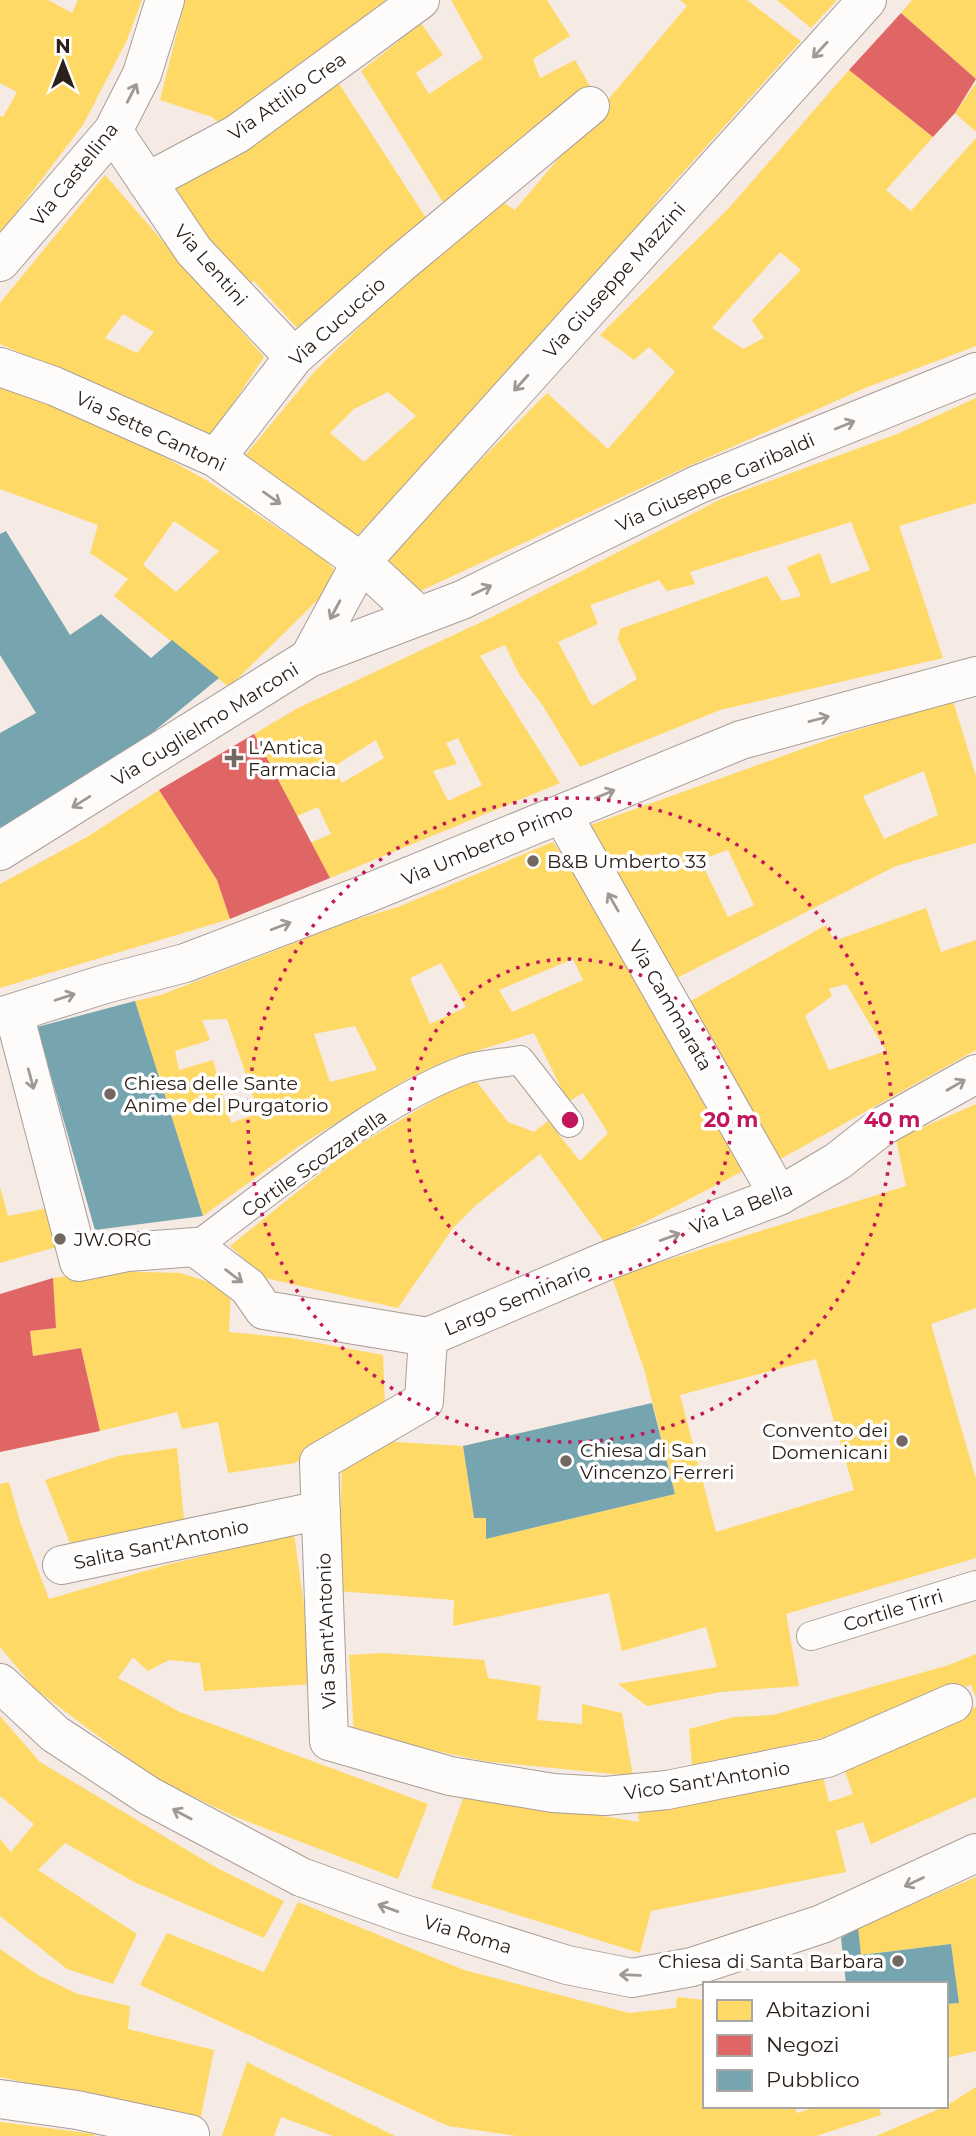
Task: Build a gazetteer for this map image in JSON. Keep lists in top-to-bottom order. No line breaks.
{"streets":{"street":["Via Attilio Crea","Via Castellina","Via Lentini","Via Giuseppe Mazzini","Via Cucuccio","Via Sette Cantoni","Via Giuseppe Garibaldi","Via Guglielmo Marconi","Via Umberto Primo","Via Cammarata","Via La Bella","Largo Seminario","Salita Sant'Antonio","Via Sant'Antonio","Vico Sant'Antonio","Via Roma"],"lane":["Cortile Scozzarella","Cortile Tirri"]},"crossings":[["Via Attilio Crea","Via Lentini"],["Via Castellina","Via Lentini"],["Via Lentini","Via Cucuccio"],["Via Giuseppe Mazzini","Via Sette Cantoni"],["Via Giuseppe Mazzini","Via Guglielmo Marconi"],["Via Cucuccio","Via Sette Cantoni"],["Via Sette Cantoni","Via Giuseppe Garibaldi"],["Via Sette Cantoni","Via Guglielmo Marconi"],["Via Giuseppe Garibaldi","Via Guglielmo Marconi"],["Via Umberto Primo","Via Cammarata"],["Via Cammarata","Via La Bella"],["Via La Bella","Largo Seminario"],["Largo Seminario","Via Sant'Antonio"],["Salita Sant'Antonio","Via Sant'Antonio"],["Via Sant'Antonio","Vico Sant'Antonio"]],"one_way":["Via Castellina","Via Giuseppe Mazzini","Via Sette Cantoni","Via Giuseppe Garibaldi","Via Guglielmo Marconi","Via Umberto Primo","Via Cammarata","Via La Bella","Via Roma"],"places":{"health":["L'Antica Farmacia"],"other":["B&B Umberto 33","Chiesa delle Sante Anime del Purgatorio","JW.ORG","Convento dei Domenicani","Chiesa di San Vincenzo Ferreri","Chiesa di Santa Barbara"]},"legend":["Abitazioni","Negozi","Pubblico"],"north":"top","rings":["20 m","40 m"]}
